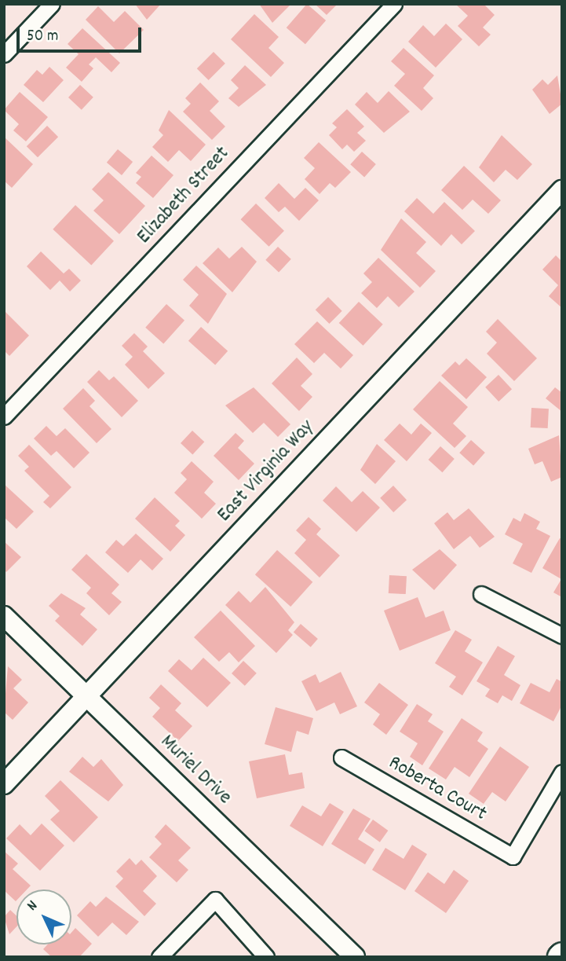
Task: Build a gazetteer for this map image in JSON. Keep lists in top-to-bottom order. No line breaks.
{"streets":{"street":["Elizabeth Street","East Virginia Way","Muriel Drive","Roberta Court"]},"crossings":[["East Virginia Way","Muriel Drive"]],"scale_bar":"50 m","north":"top left"}
